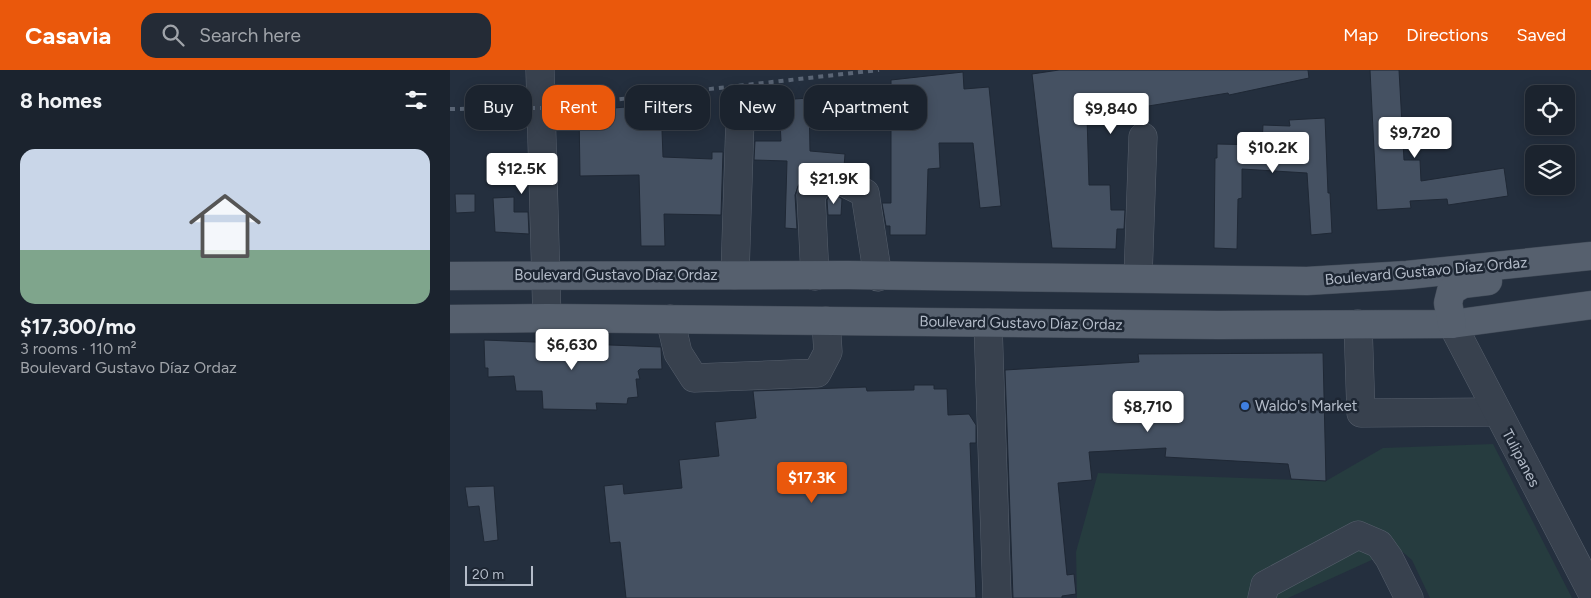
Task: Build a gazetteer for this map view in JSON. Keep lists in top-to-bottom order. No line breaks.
{"streets":{"main road":["Boulevard Gustavo Díaz Ordaz"],"street":["Tulipanes"]},"crossings":[["Boulevard Gustavo Díaz Ordaz","Tulipanes"]],"places":["Waldo's Market"],"scale_bar":"20 m","page":{"header":"Casavia","search":"Search here","nav":["Map","Directions","Saved"],"heading":"8 homes","chip":["Buy","Rent","Filters","New","Apartment"],"price":["$9,840","$9,720","$10.2K","$12.5K","$21.9K","$6,630","$8,710","$17.3K"],"list":[{"name":"$17,300/mo","note":"3 rooms · 110 m² · Boulevard Gustavo Díaz Ordaz"}],"scale":"20 m"}}
